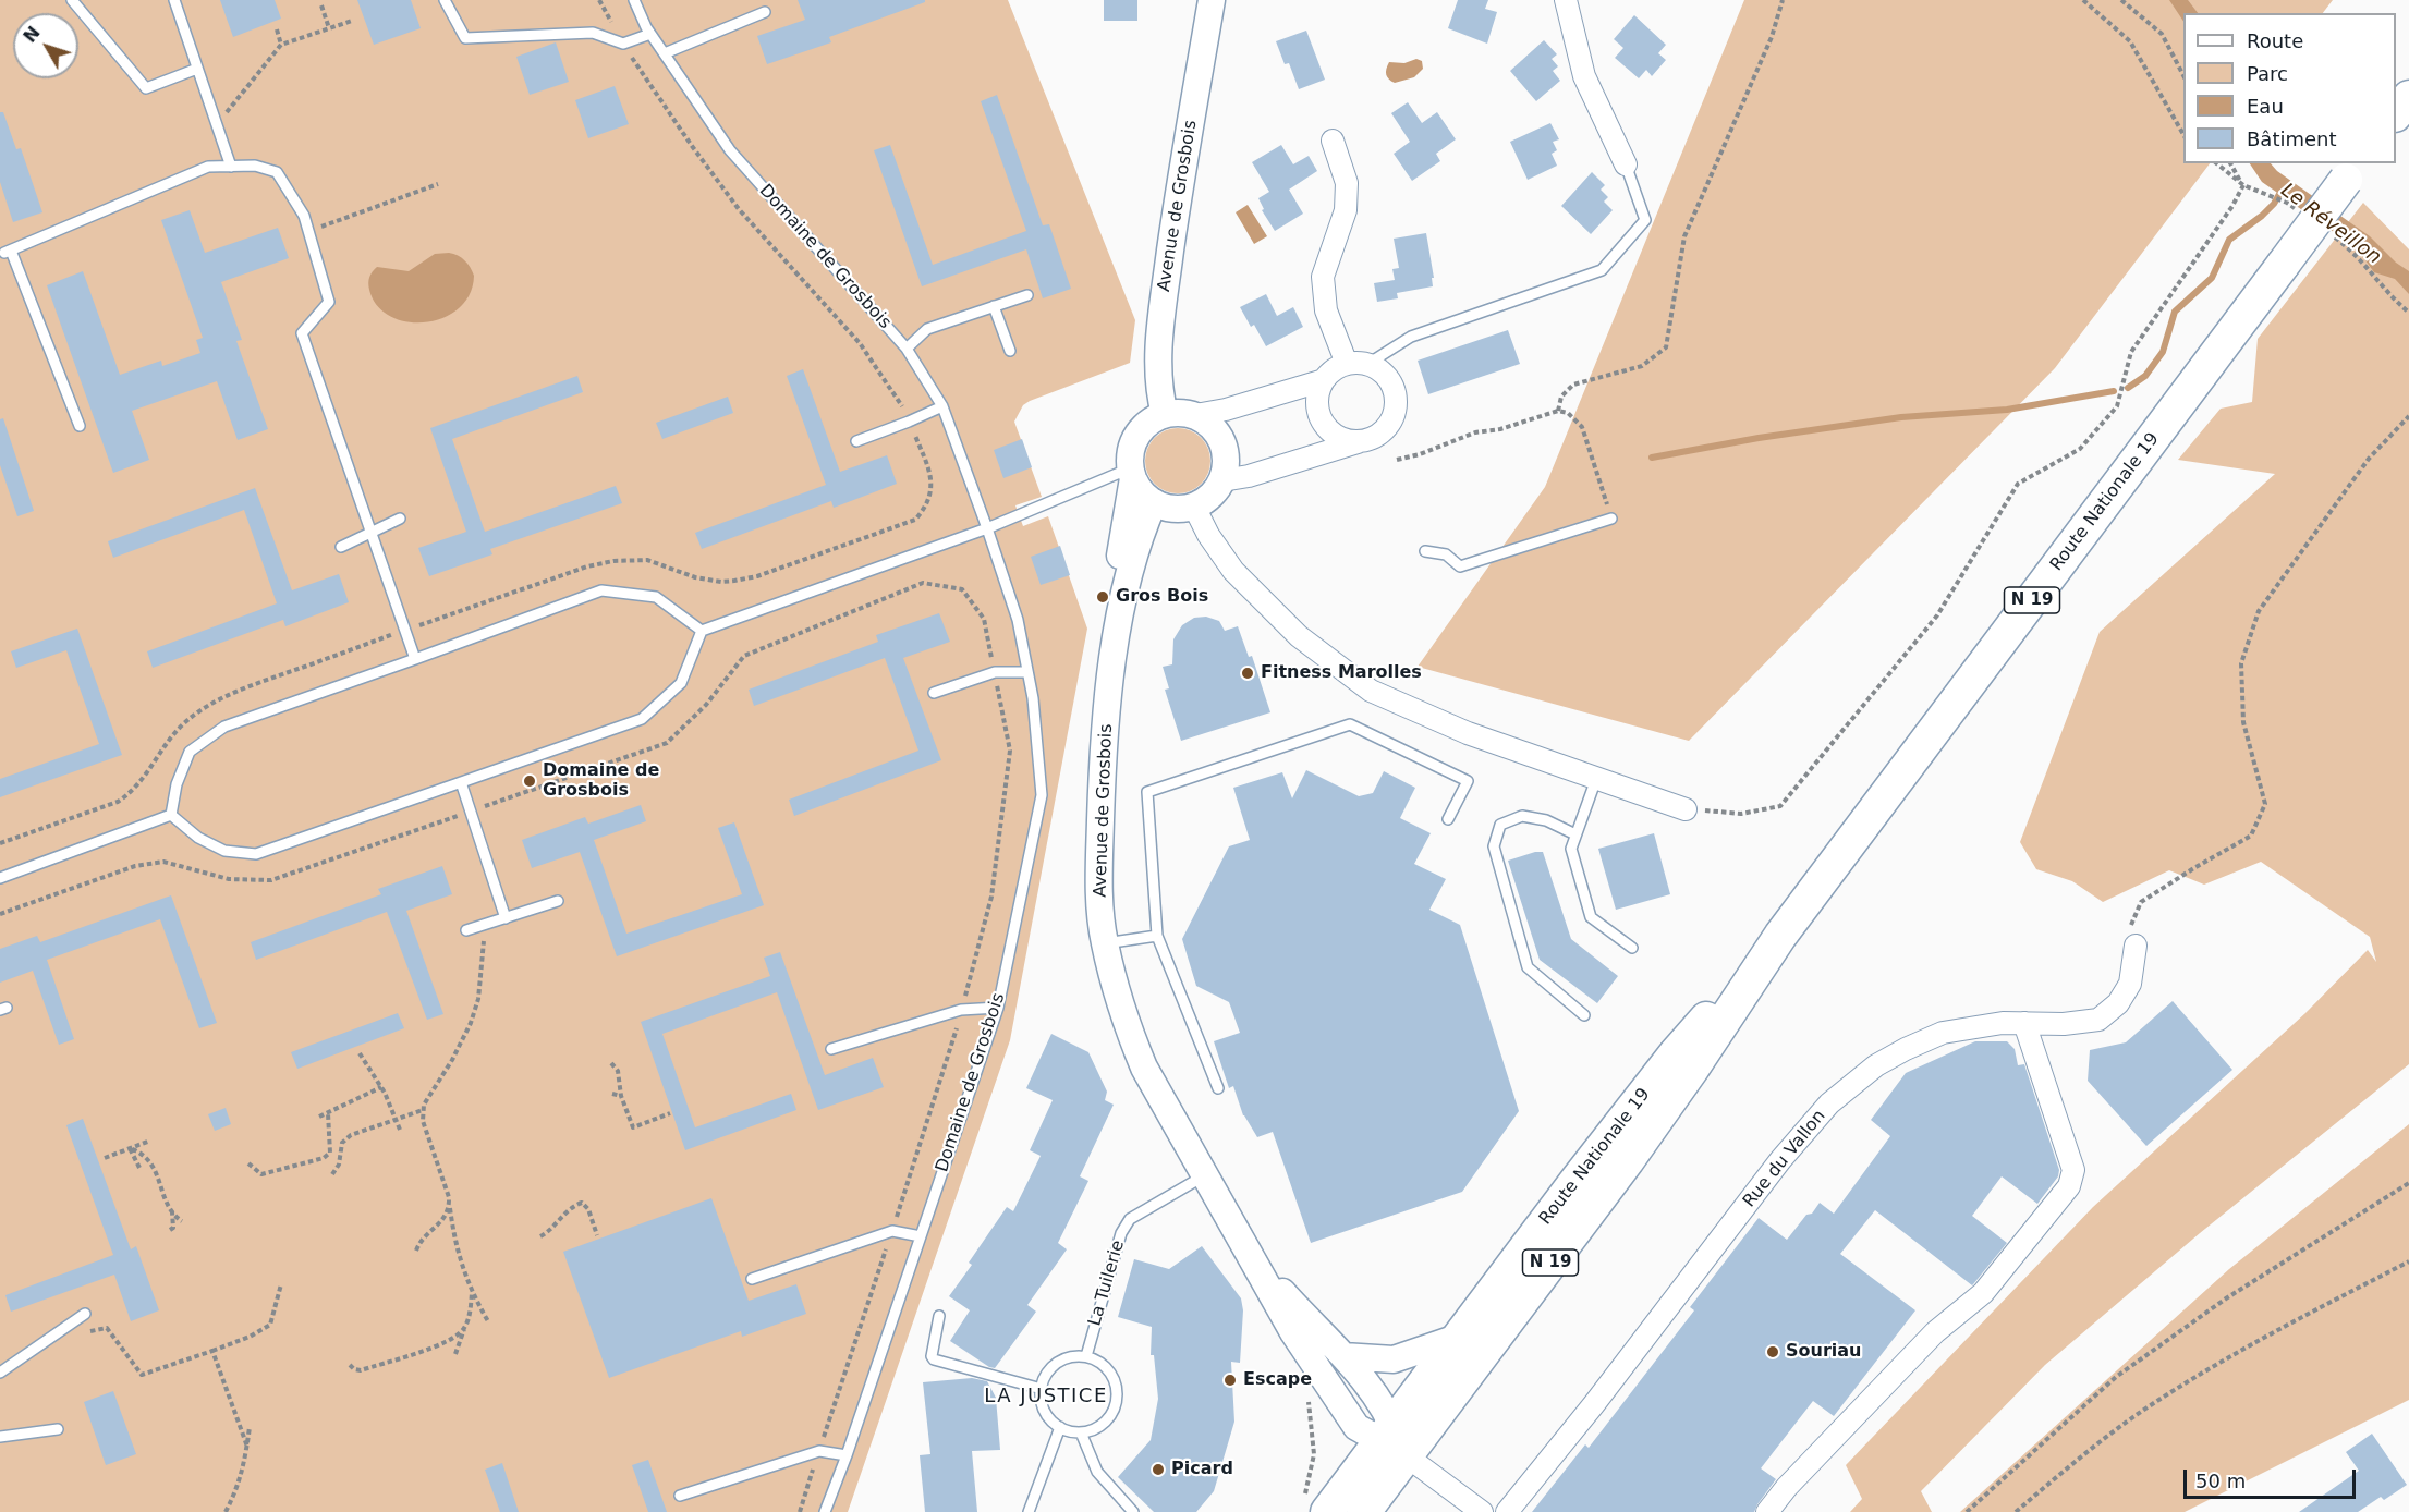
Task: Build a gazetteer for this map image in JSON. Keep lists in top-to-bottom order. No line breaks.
{"streets":{"main road":["Route Nationale 19","N 19"],"street":["Avenue de Grosbois","Rue du Vallon"],"lane":["Domaine de Grosbois","La Tuilerie"]},"crossings":[["Avenue de Grosbois","Route Nationale 19"],["Avenue de Grosbois","La Tuilerie"]],"districts":["LA JUSTICE"],"water":["Le Réveillon"],"places":["Gros Bois","Fitness Marolles","Domaine de Grosbois","Souriau","Escape","Picard"],"legend":["Route","Parc","Eau","Bâtiment"],"scale_bar":"50 m","north":"top left"}
